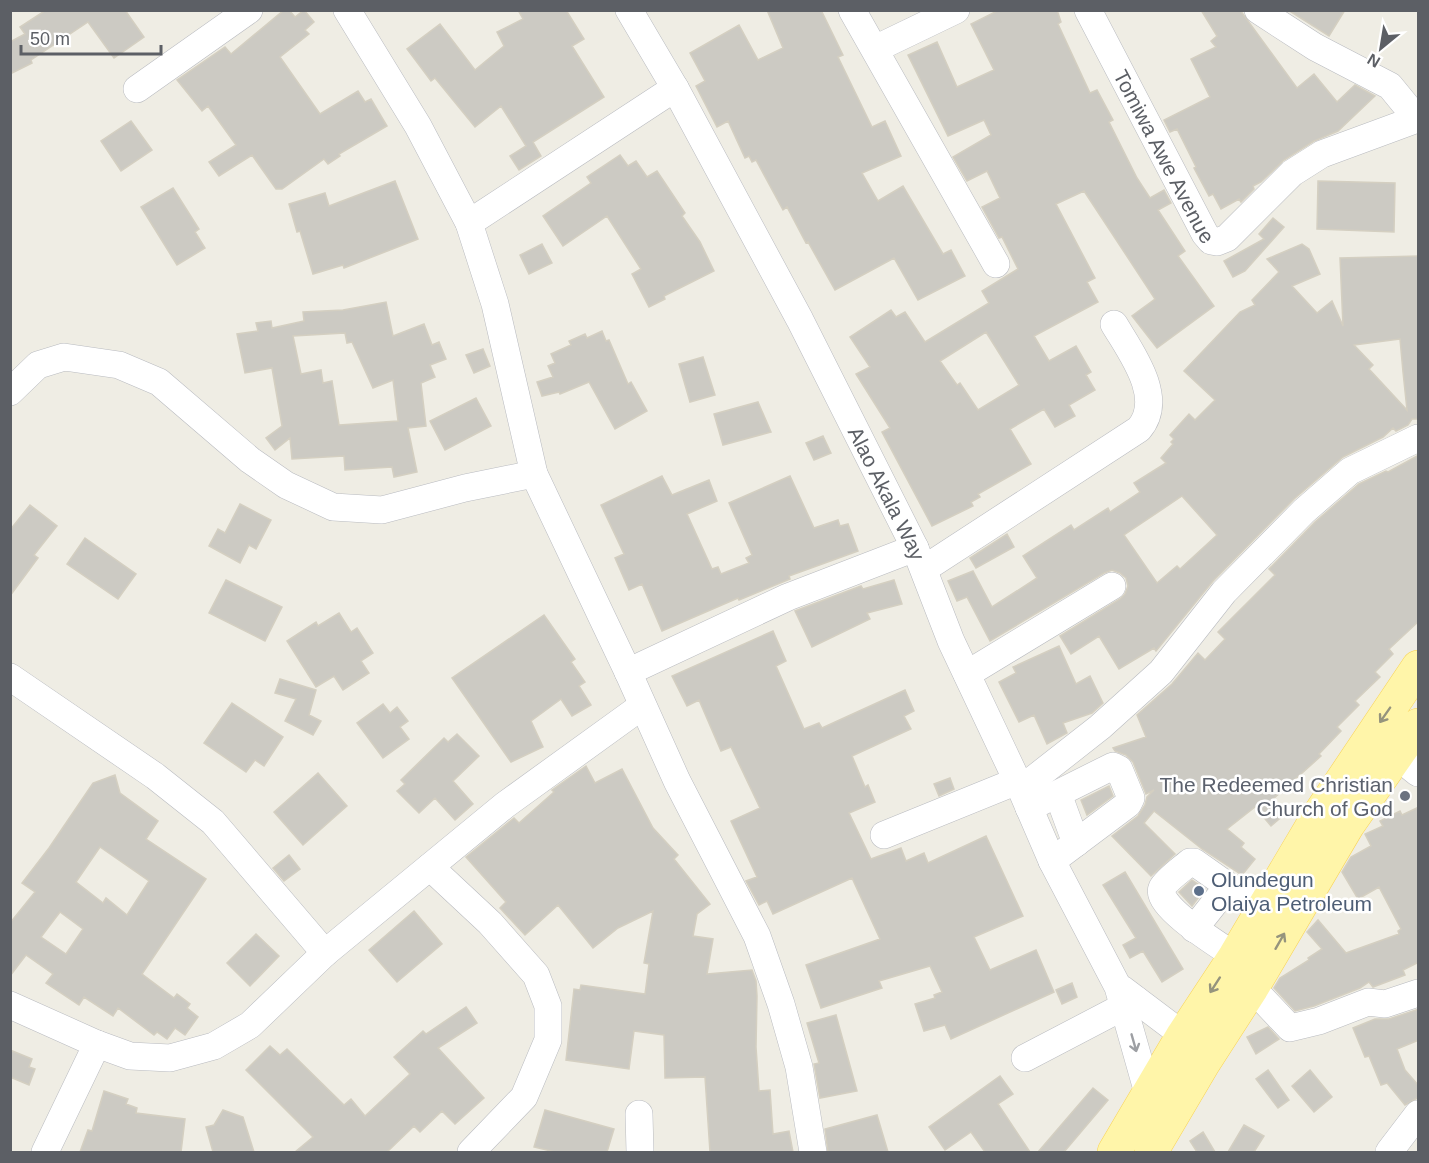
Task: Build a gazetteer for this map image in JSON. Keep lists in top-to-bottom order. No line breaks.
{"streets":{"street":["Tomiwa Awe Avenue","Alao Akala Way"]},"places":["The Redeemed Christian Church of God","Olundegun Olaiya Petroleum"],"scale_bar":"50 m","north":"bottom left"}
